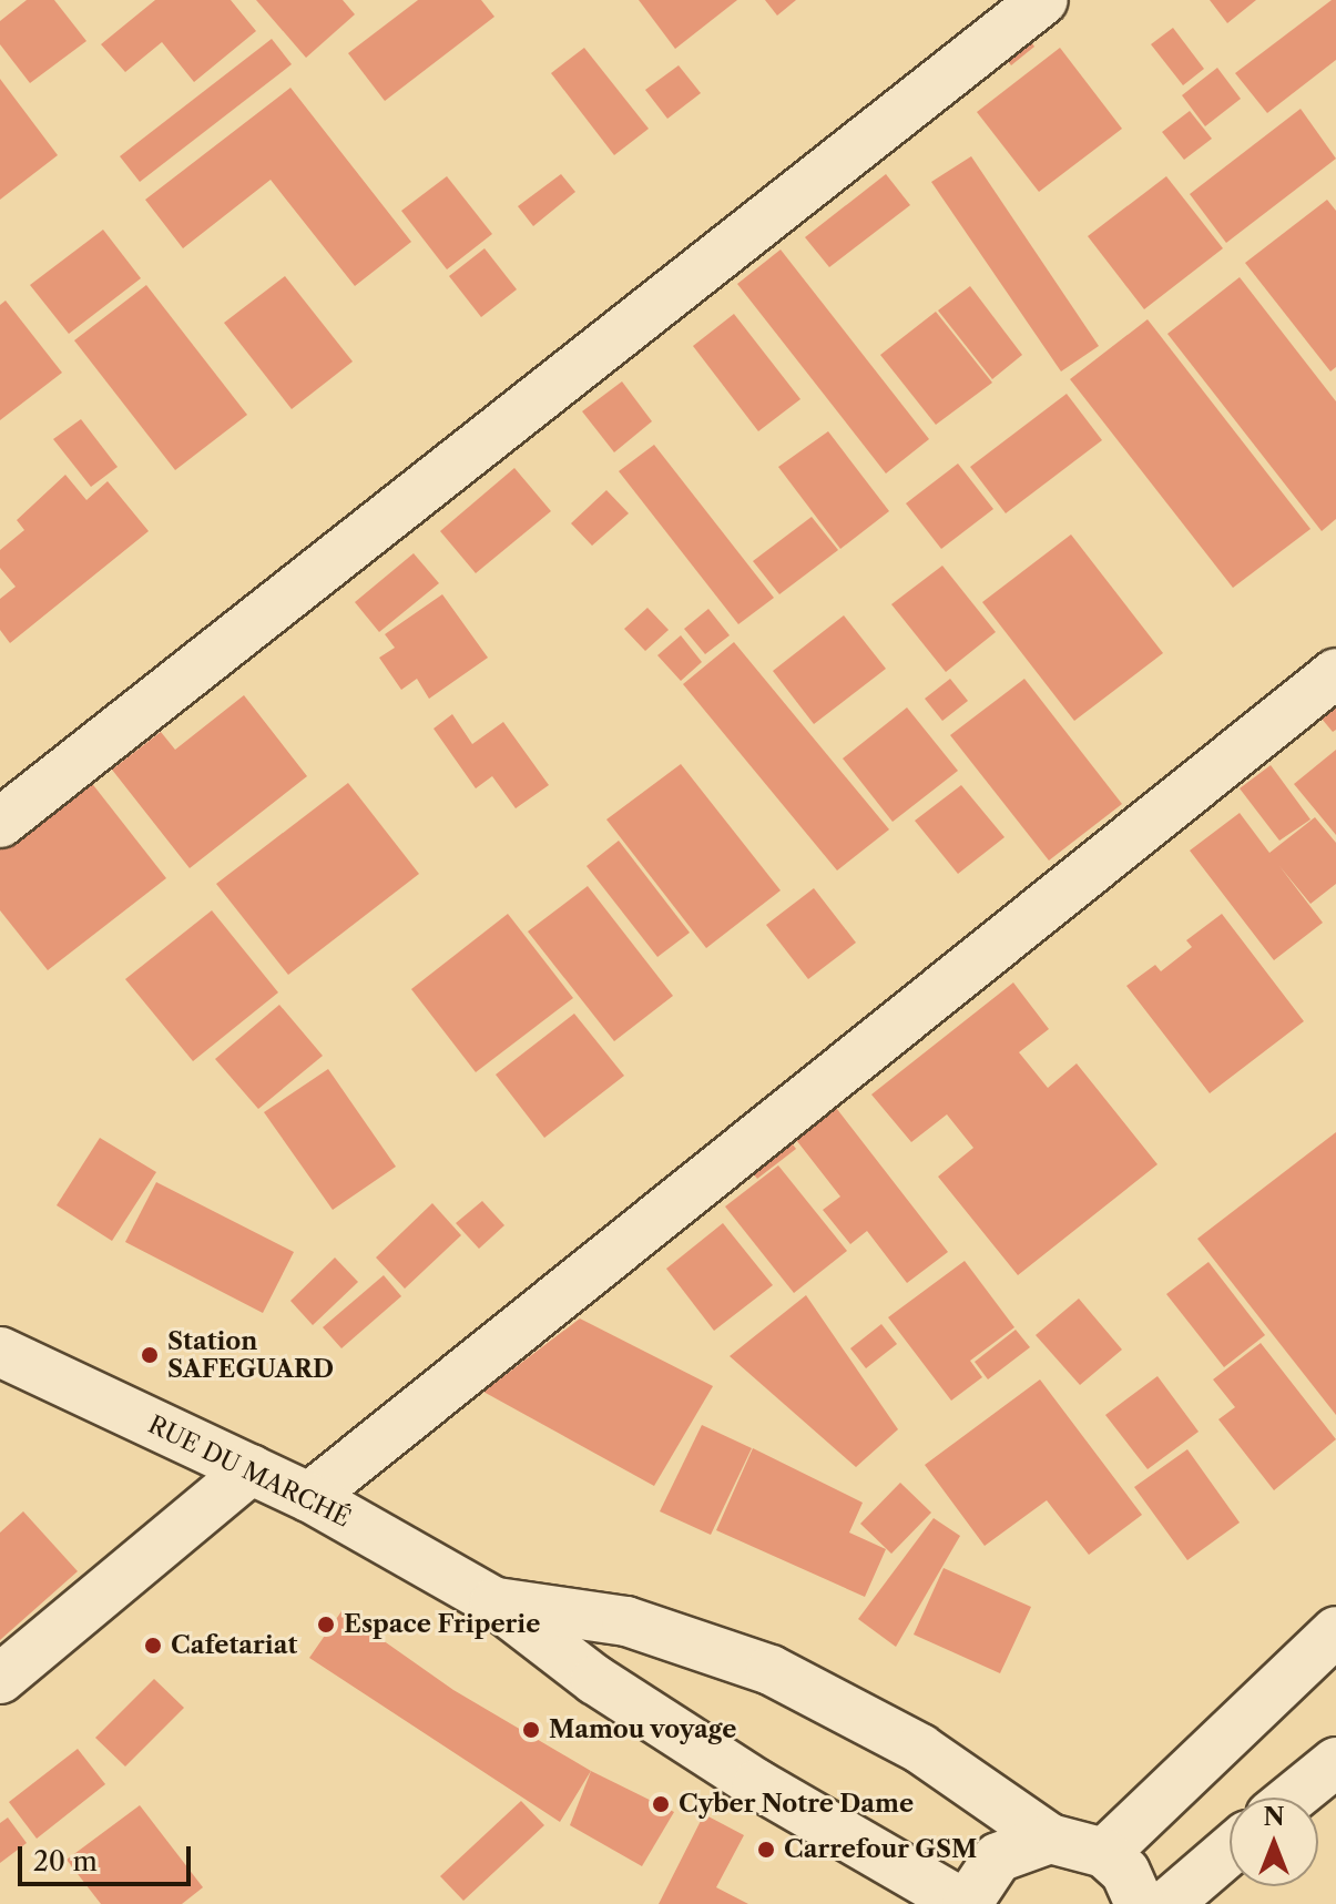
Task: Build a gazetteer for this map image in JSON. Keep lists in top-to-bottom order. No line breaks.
{"streets":{"street":["RUE DU MARCHÉ"]},"places":["Station SAFEGUARD","Espace Friperie","Cafetariat","Mamou voyage","Cyber Notre Dame","Carrefour GSM"],"scale_bar":"20 m","north":"top"}
